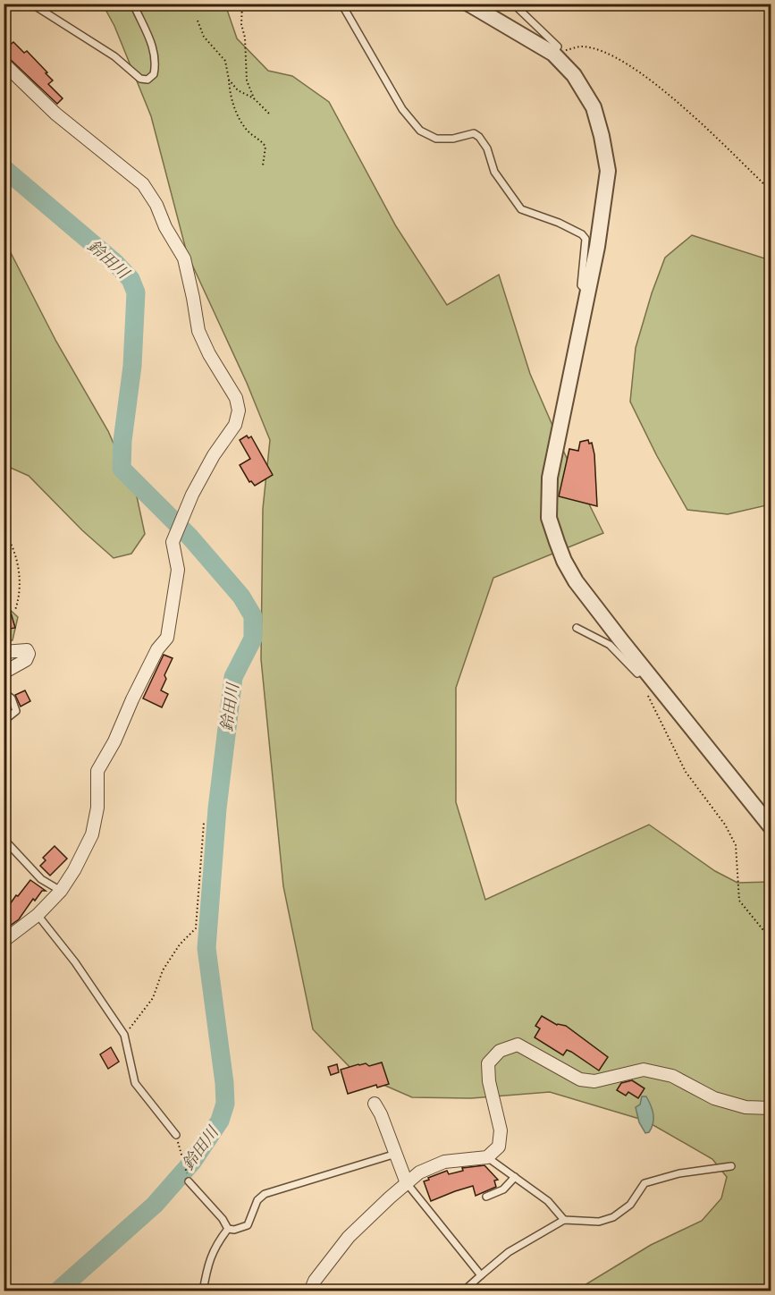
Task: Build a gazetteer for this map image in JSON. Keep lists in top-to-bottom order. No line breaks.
{"water":["鈴田川"]}
